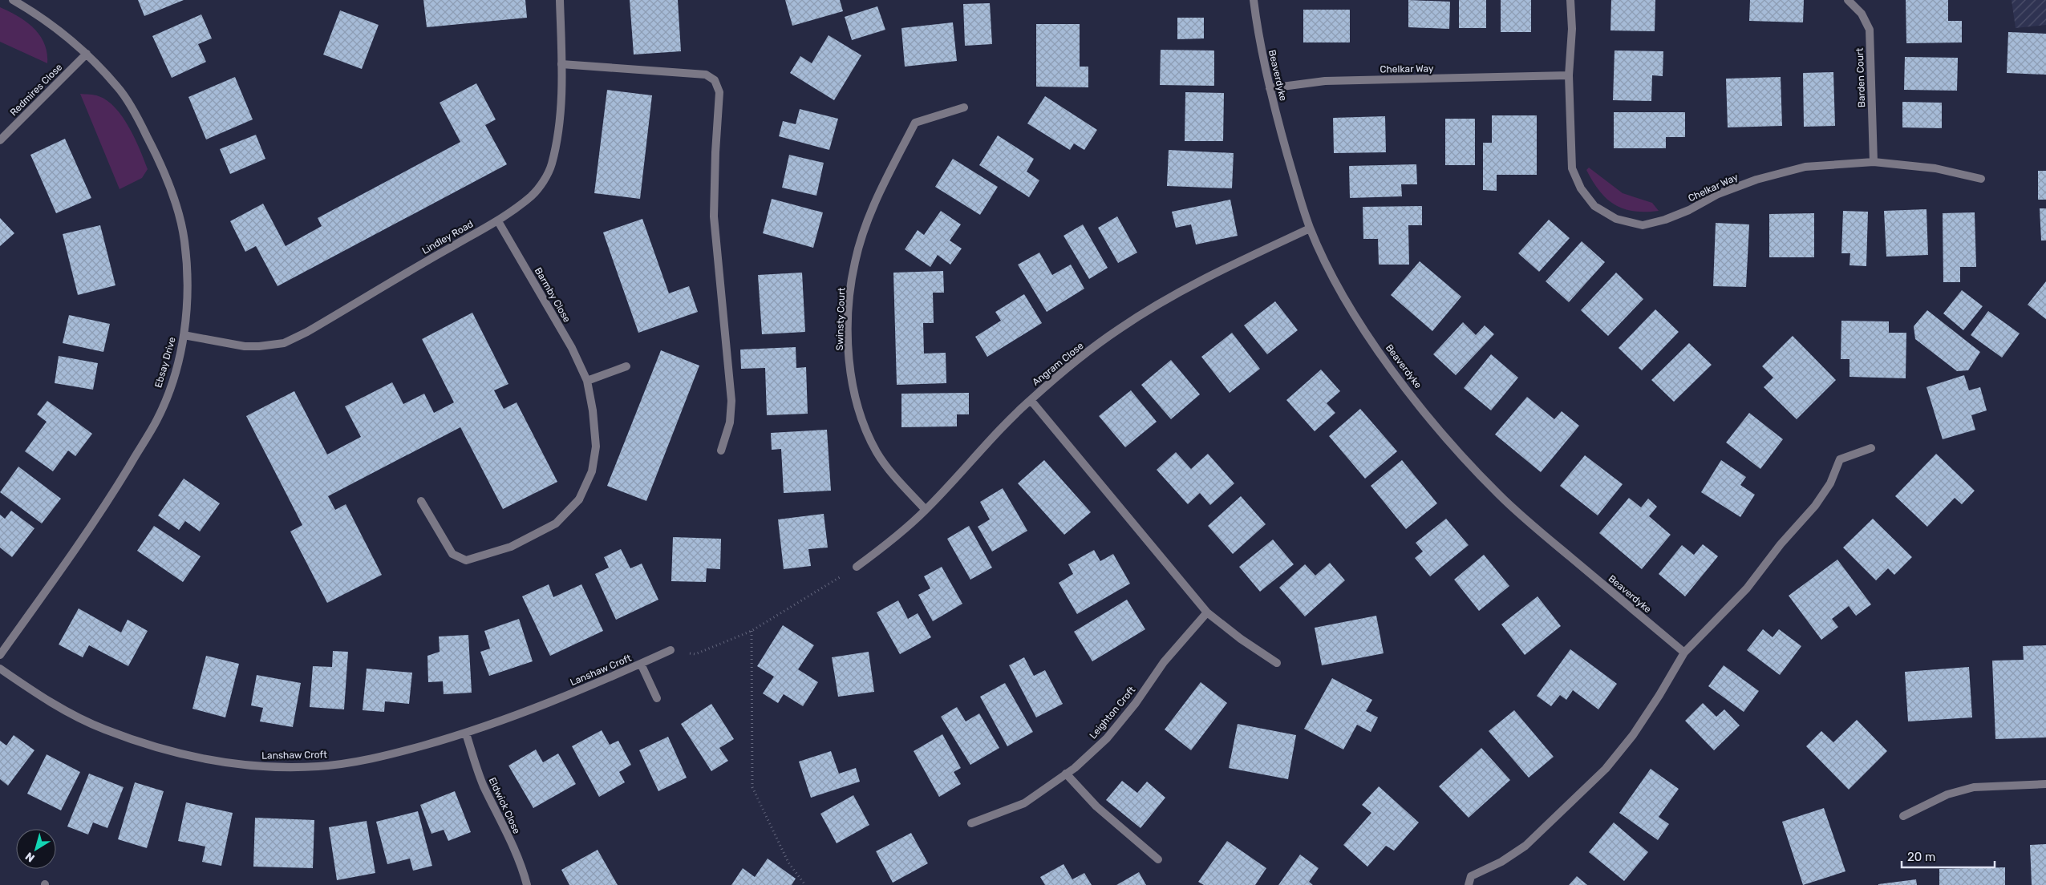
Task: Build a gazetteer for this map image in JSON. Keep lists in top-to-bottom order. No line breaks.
{"streets":{"street":["Chelkar Way","Beaverdyke","Barden Court","Redmires Close","Lindley Road","Barmby Close","Swinsty Court","Ebsay Drive","Angram Close","Lanshaw Croft","Leighton Croft","Eldwick Close"]},"crossings":[["Chelkar Way","Beaverdyke"],["Chelkar Way","Barden Court"],["Beaverdyke","Angram Close"],["Redmires Close","Ebsay Drive"],["Lindley Road","Barmby Close"],["Lindley Road","Ebsay Drive"],["Swinsty Court","Angram Close"],["Lanshaw Croft","Eldwick Close"]],"scale_bar":"20 m","north":"bottom left"}
